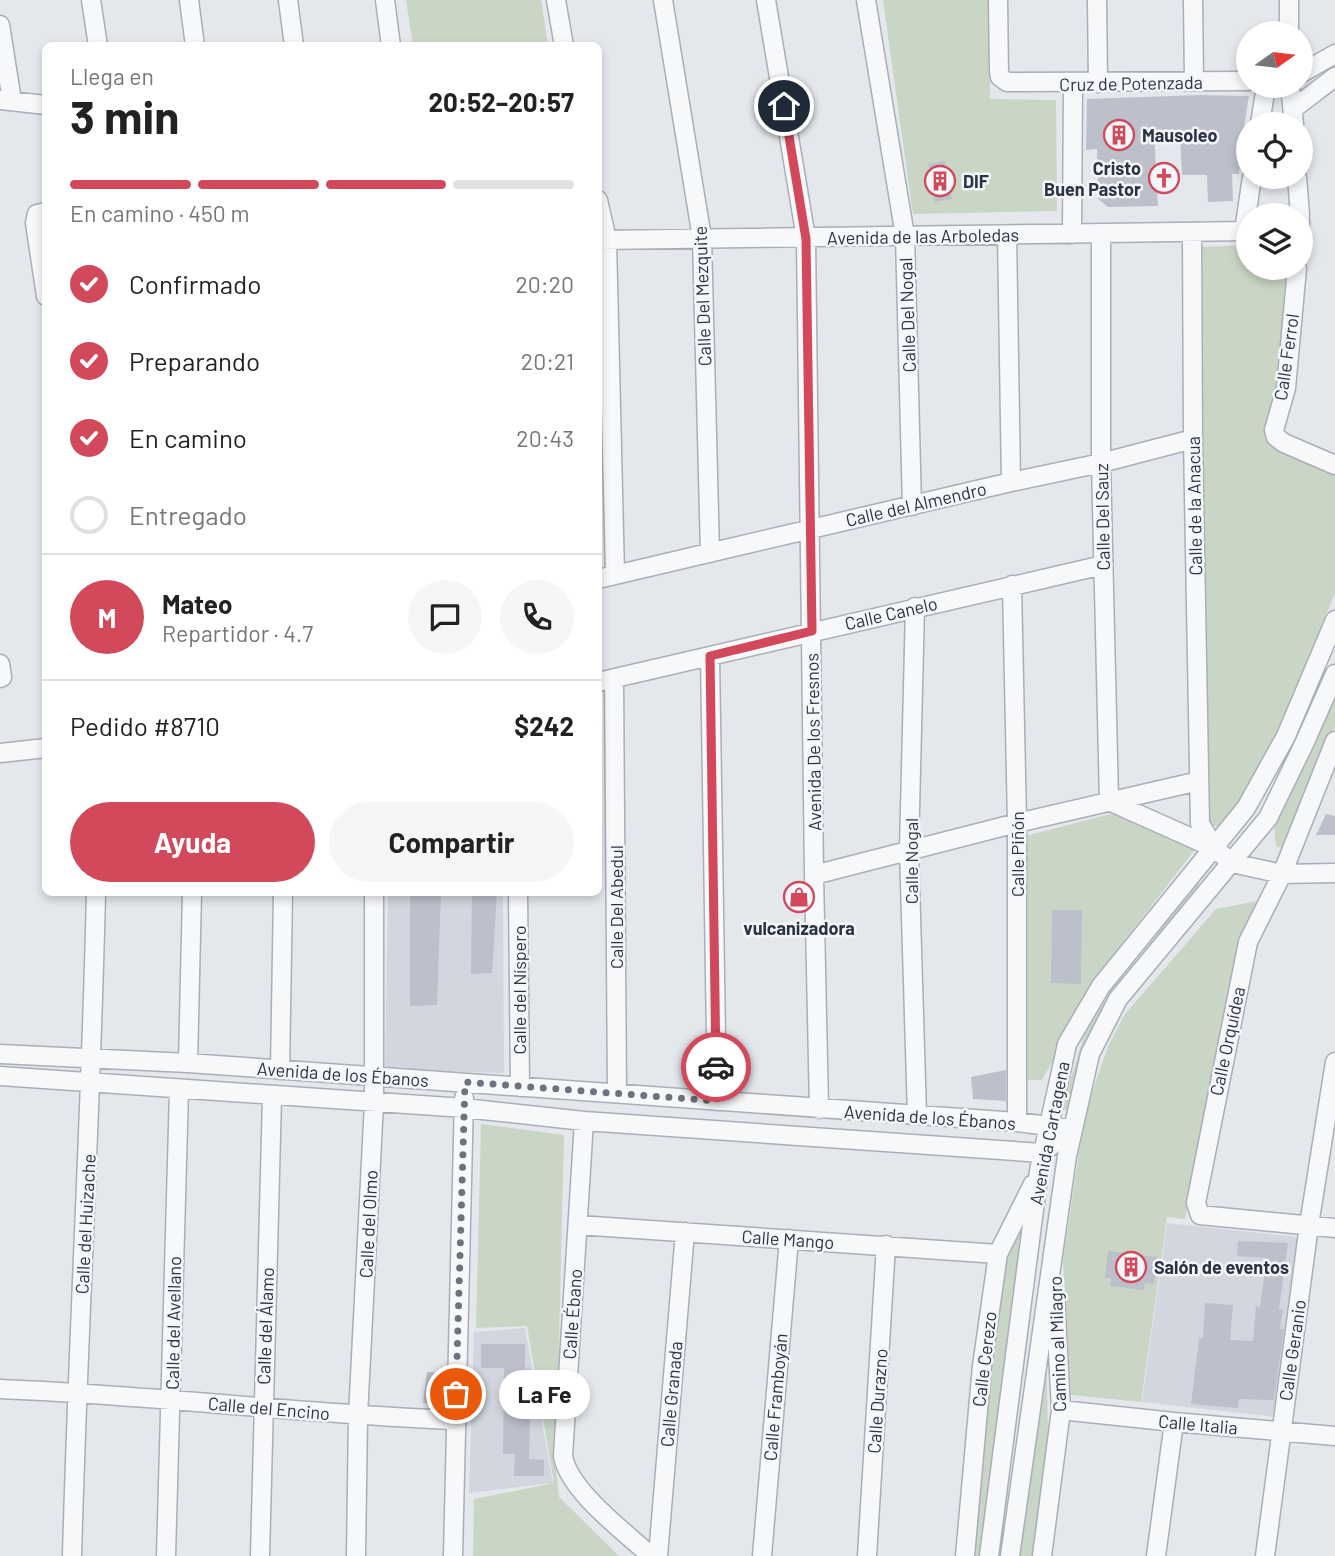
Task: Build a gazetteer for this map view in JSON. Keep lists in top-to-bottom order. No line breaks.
{"streets":{"street":["Cruz de Potenzada","Avenida de las Arboledas","Calle Del Mezquite","Calle Del Nogal","Calle Ferrol","Calle del Almendro","Calle de la Anacua","Calle Del Sauz","Calle Canelo","Avenida De los Fresnos","Calle Piñón","Calle Nogal","Calle Del Abedul","Calle del Níspero","Calle Orquídea","Avenida de los Ébanos","Avenida Cartagena","Calle del Huizache","Calle del Olmo","Calle Mango","Calle Ébano","Calle del Avellano","Calle del Álamo","Camino al Milagro","Calle Geranio","Calle Cerezo","Calle Granada","Calle Framboyán","Calle Durazno","Calle del Encino","Calle Italia"]},"crossings":[["Avenida de las Arboledas","Calle Del Mezquite"],["Avenida de las Arboledas","Calle Del Nogal"],["Avenida de las Arboledas","Calle de la Anacua"],["Avenida de las Arboledas","Calle Del Sauz"],["Avenida de las Arboledas","Avenida De los Fresnos"],["Calle Del Mezquite","Calle del Almendro"],["Calle Del Nogal","Calle del Almendro"],["Calle del Almendro","Calle de la Anacua"],["Calle del Almendro","Calle Del Sauz"],["Calle del Almendro","Avenida De los Fresnos"],["Calle de la Anacua","Avenida Cartagena"],["Calle Del Sauz","Calle Canelo"],["Calle Canelo","Avenida De los Fresnos"],["Calle Canelo","Calle Piñón"],["Calle Canelo","Calle Nogal"],["Calle Canelo","Calle Del Abedul"],["Avenida De los Fresnos","Avenida de los Ébanos"],["Calle Piñón","Avenida de los Ébanos"],["Calle Nogal","Avenida de los Ébanos"],["Calle Del Abedul","Avenida de los Ébanos"],["Calle del Níspero","Avenida de los Ébanos"],["Calle Orquídea","Calle Geranio"],["Avenida de los Ébanos","Avenida Cartagena"],["Avenida de los Ébanos","Calle del Huizache"],["Avenida de los Ébanos","Calle del Olmo"],["Avenida de los Ébanos","Calle Ébano"],["Avenida de los Ébanos","Calle del Avellano"],["Avenida de los Ébanos","Calle del Álamo"],["Avenida Cartagena","Camino al Milagro"],["Avenida Cartagena","Calle Cerezo"],["Calle del Huizache","Calle del Encino"],["Calle del Olmo","Calle del Encino"],["Calle Mango","Calle Ébano"],["Calle Mango","Calle Cerezo"],["Calle Mango","Calle Granada"],["Calle Mango","Calle Framboyán"],["Calle Mango","Calle Durazno"],["Calle del Avellano","Calle del Encino"],["Calle del Álamo","Calle del Encino"],["Camino al Milagro","Calle Italia"],["Calle Geranio","Calle Italia"]],"places":{"building":["Mausoleo","DIF","Salón de eventos"],"church":["Cristo Buen Pastor"],"shop":["vulcanizadora"],"other":["La Fe"]},"north":"right","page":{"heading":["3 min","Llega en","20:52–20:57"],"panel":["Mateo","Repartidor · 4.7","Pedido #8710","$242"],"bar":"En camino · 450 m","list":[["Confirmado","20:20"],["Preparando","20:21"],["En camino","20:43"],"Entregado"],"round":"M","buttons":["Ayuda","Compartir"],"bubble":"La Fe"}}
